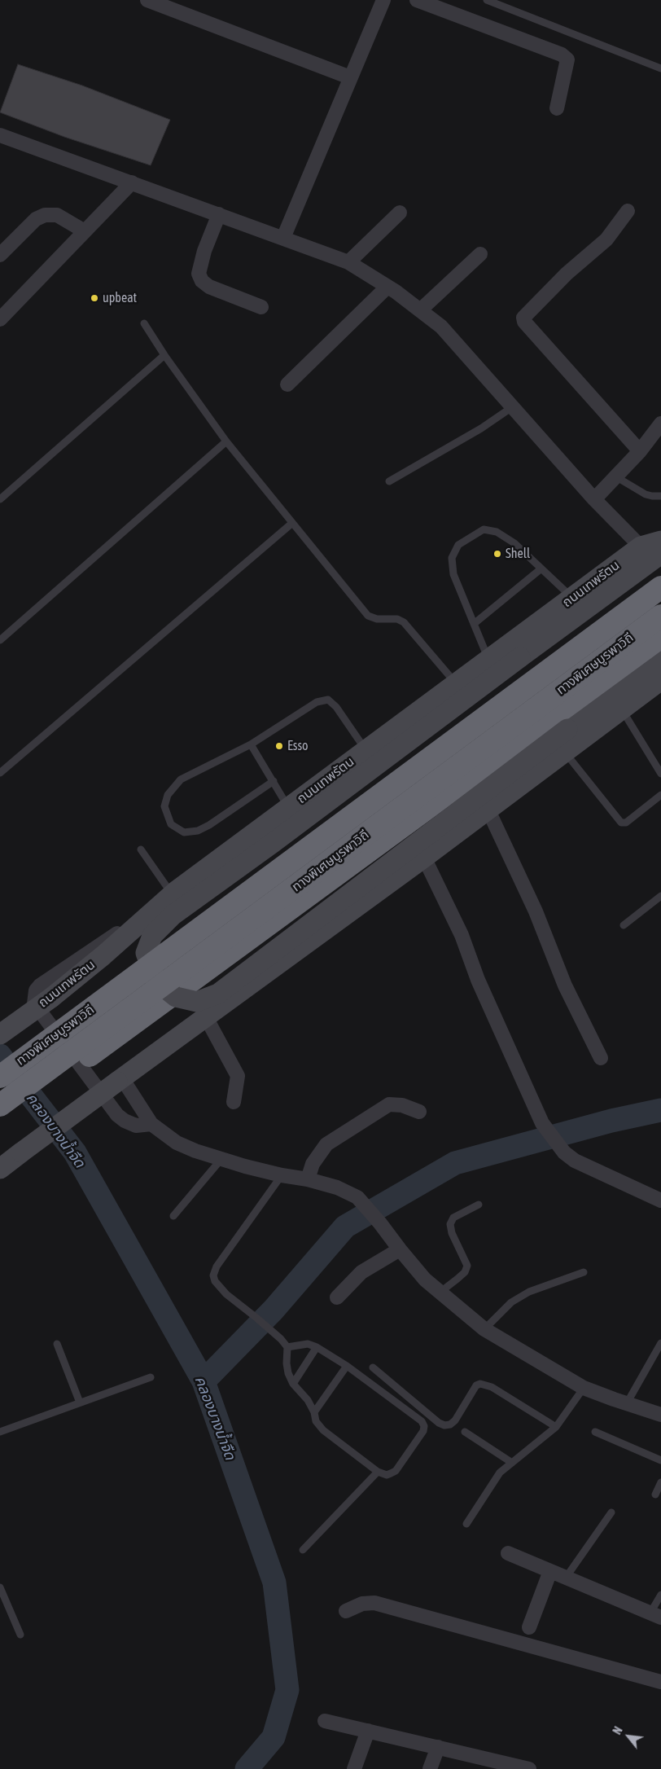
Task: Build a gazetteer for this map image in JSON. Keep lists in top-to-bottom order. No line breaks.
{"streets":{"highway":["ถนนเทพรัตน","ทางพิเศษบูรพาวิถี"]},"water":["คลองบางน้ำจืด"],"places":["upbeat","Shell","Esso"],"north":"top left"}
